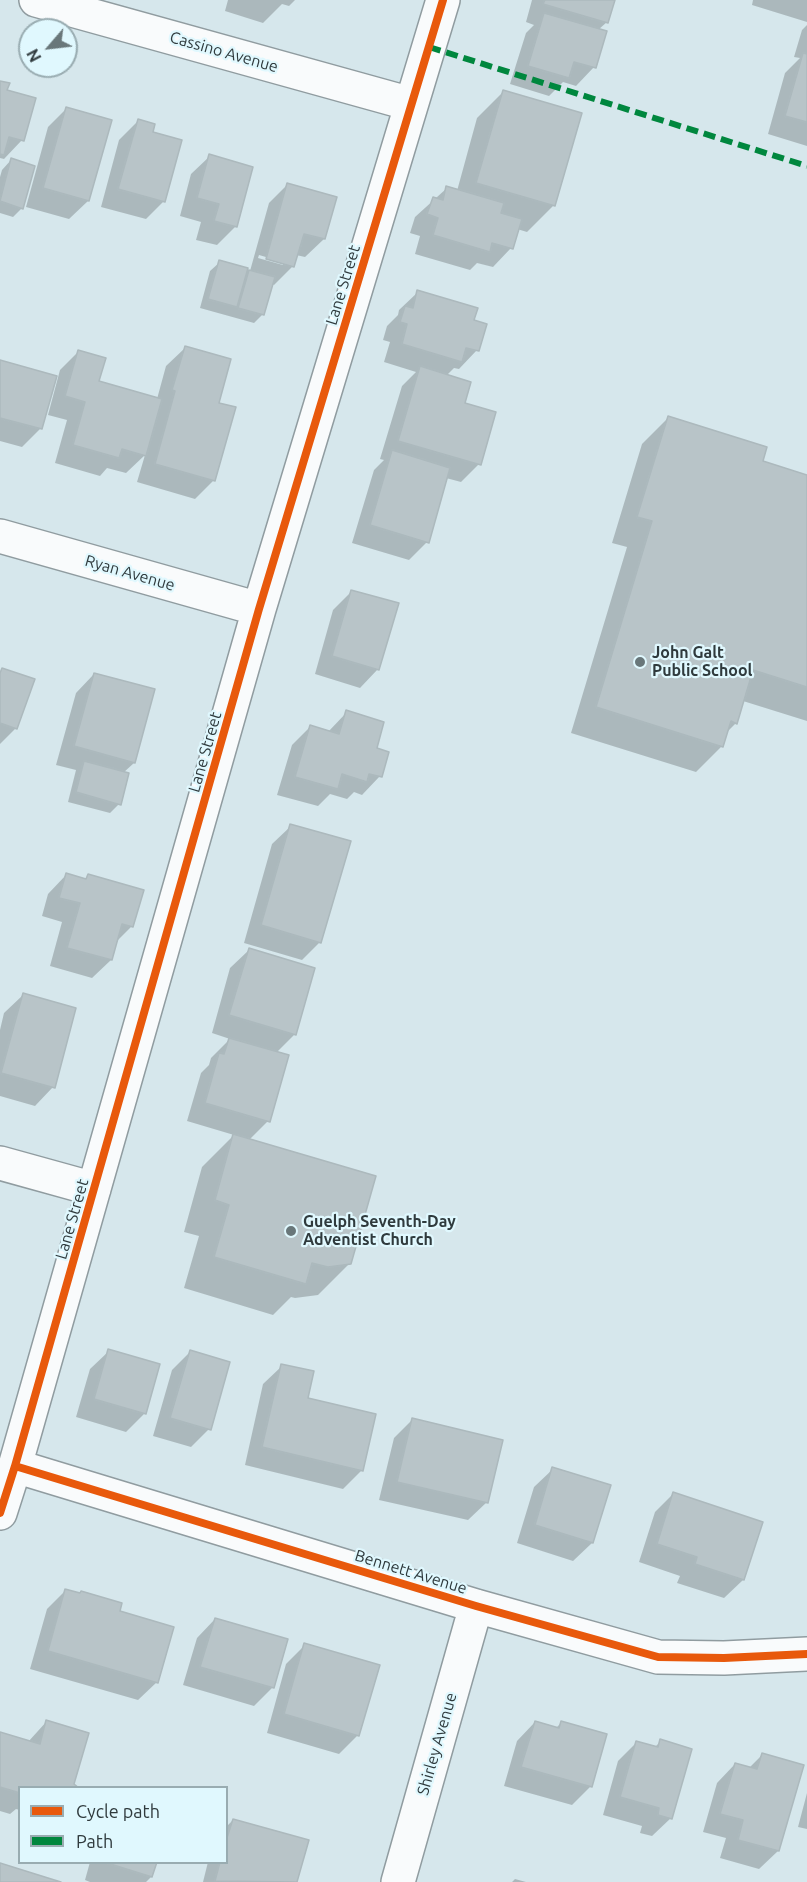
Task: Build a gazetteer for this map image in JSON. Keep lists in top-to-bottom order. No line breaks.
{"streets":{"street":["Cassino Avenue","Lane Street","Ryan Avenue","Bennett Avenue","Shirley Avenue"]},"crossings":[["Cassino Avenue","Lane Street"],["Lane Street","Ryan Avenue"],["Lane Street","Bennett Avenue"],["Bennett Avenue","Shirley Avenue"]],"places":["John Galt Public School","Guelph Seventh-Day Adventist Church"],"legend":["Cycle path","Path"],"north":"bottom left"}
